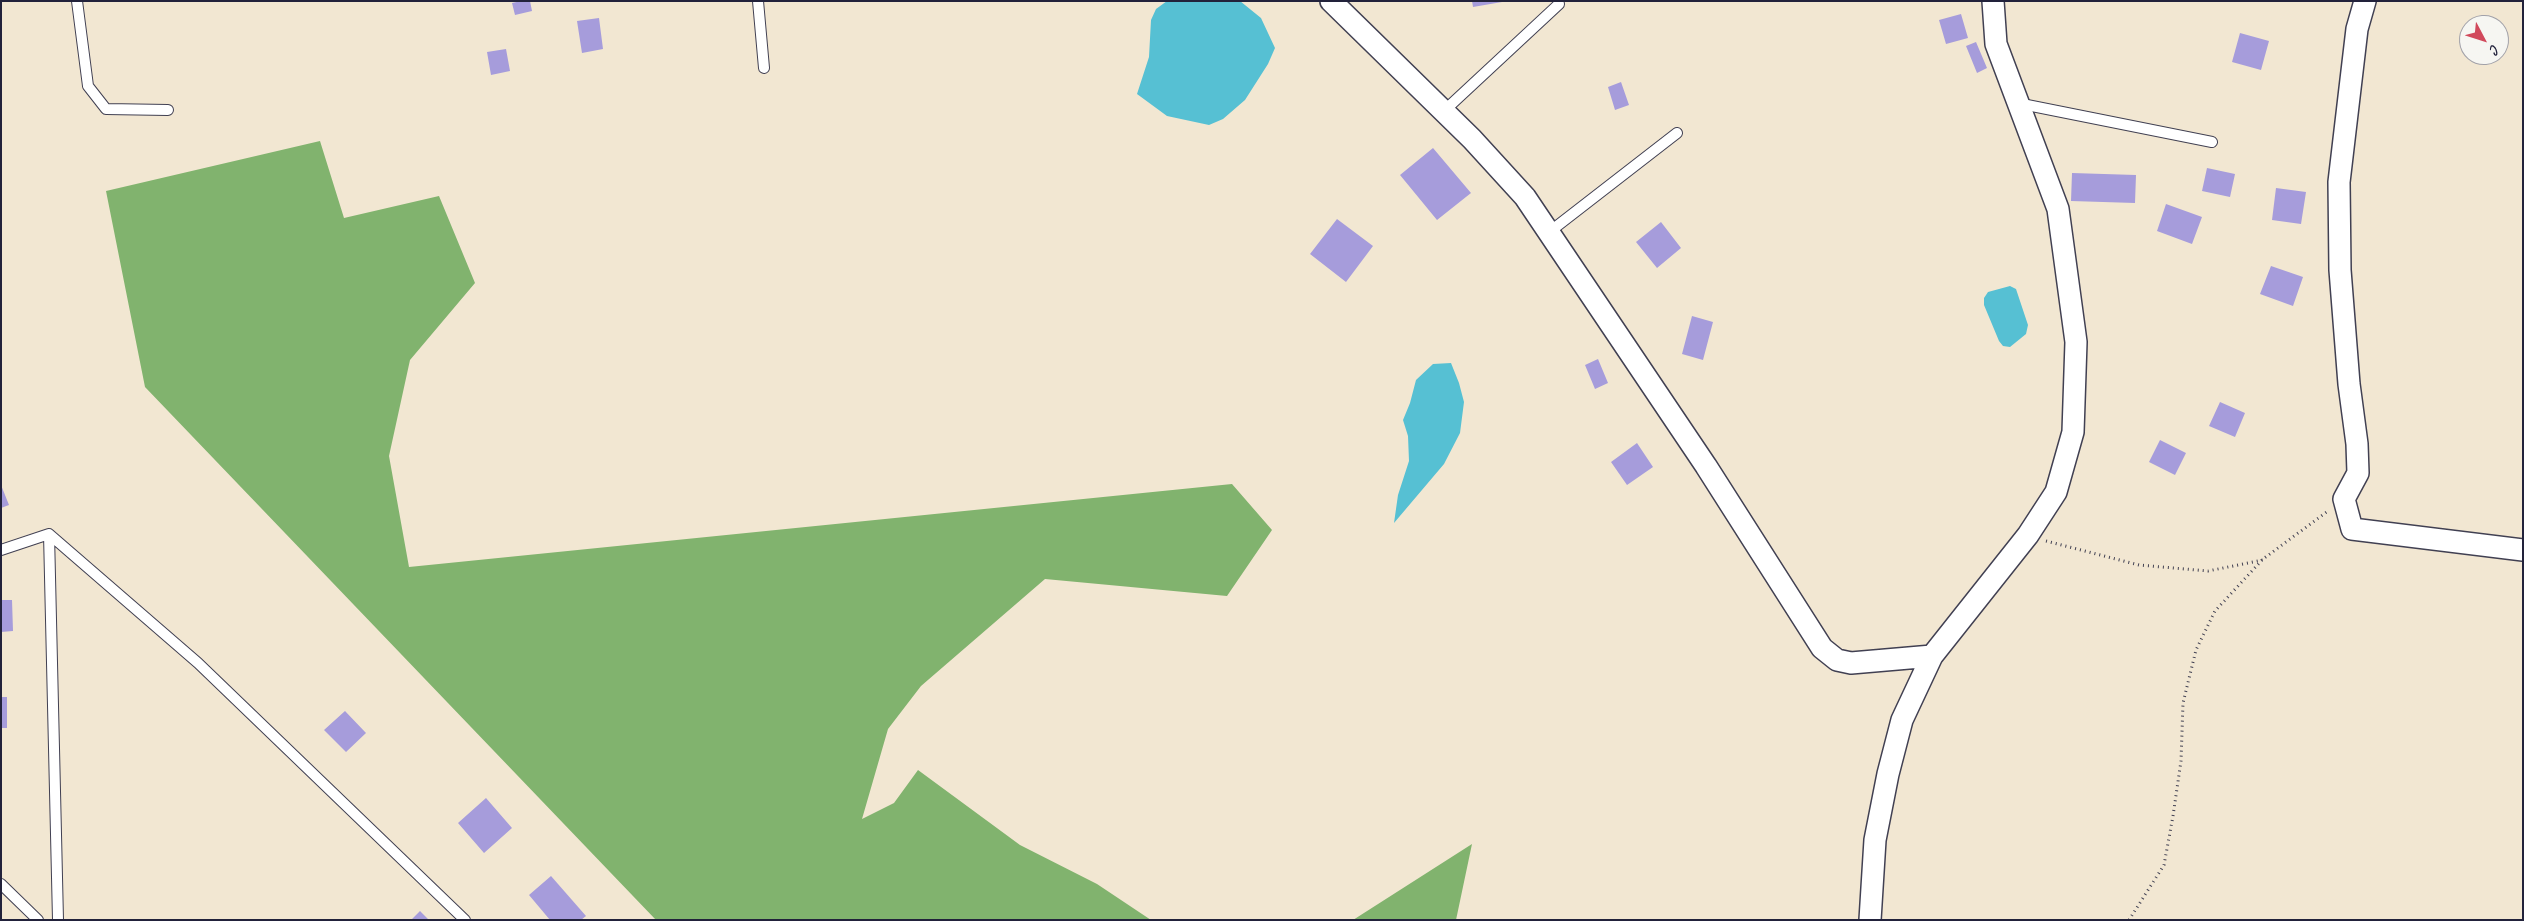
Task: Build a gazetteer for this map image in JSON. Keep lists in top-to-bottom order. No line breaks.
{"north":"bottom right"}
